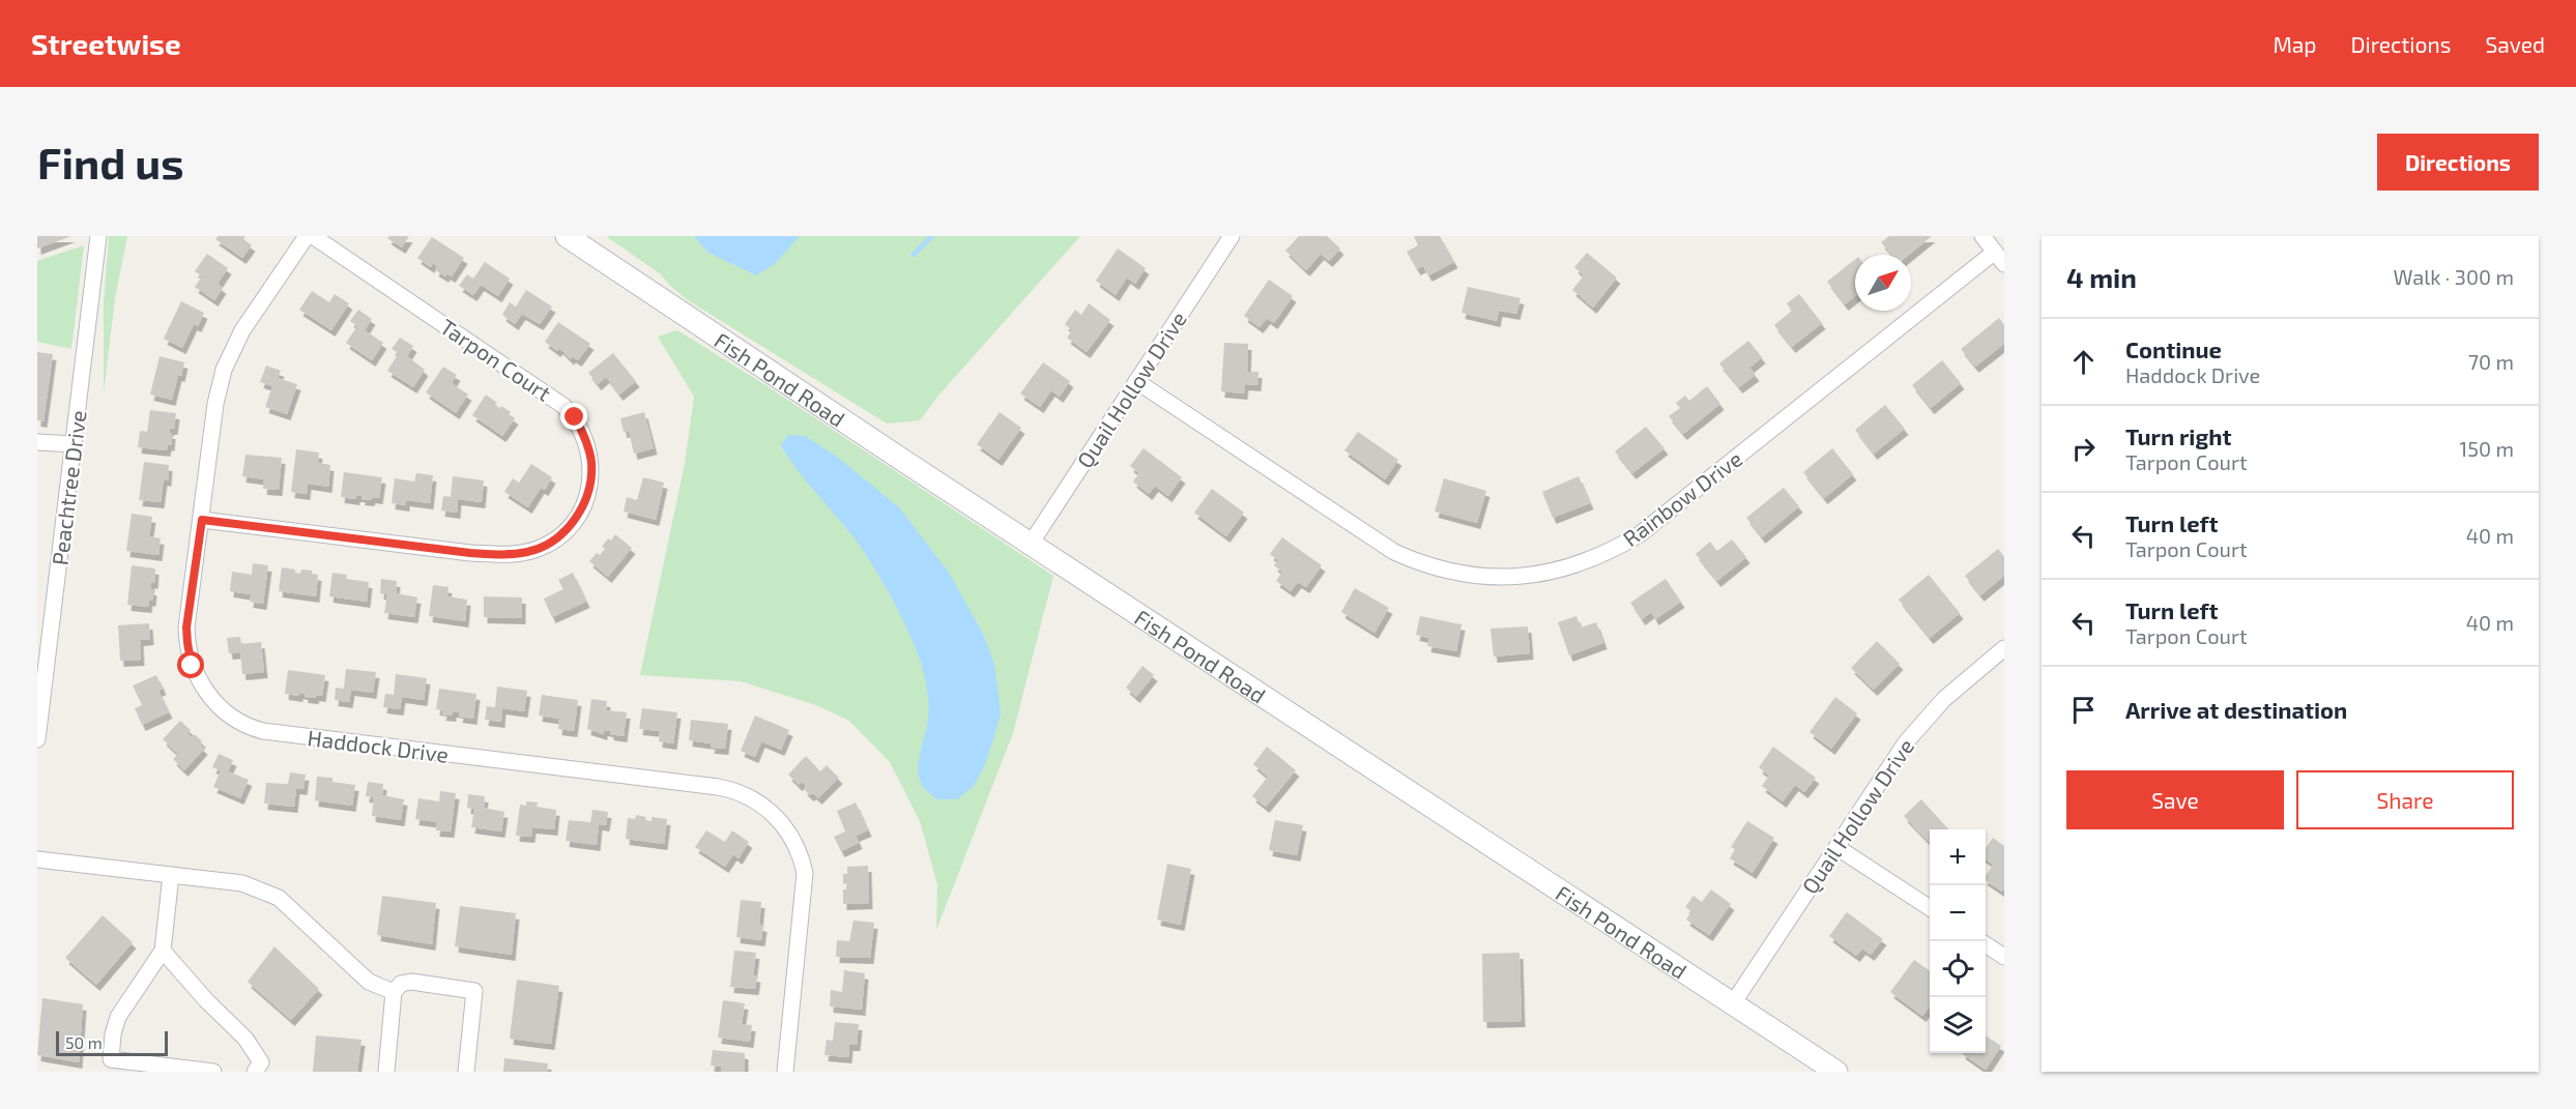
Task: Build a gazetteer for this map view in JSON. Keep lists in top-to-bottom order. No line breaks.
{"streets":{"street":["Tarpon Court","Fish Pond Road","Quail Hollow Drive","Peachtree Drive","Rainbow Drive","Haddock Drive"]},"crossings":[["Tarpon Court","Haddock Drive"],["Fish Pond Road","Quail Hollow Drive"],["Quail Hollow Drive","Rainbow Drive"]],"scale_bar":"50 m","north":"top right","page":{"header":"Streetwise","nav":["Map","Directions","Saved"],"buttons":["Directions",["Save","Share"]],"title":"Find us","heading":["4 min","Walk · 300 m"],"list":[["Continue","Haddock Drive","70 m"],["Turn right","Tarpon Court","150 m"],["Turn left","Tarpon Court","40 m"],["Turn left","Tarpon Court","40 m"],"Arrive at destination"],"map_buttons":["+","−"],"scale":"50 m"}}
